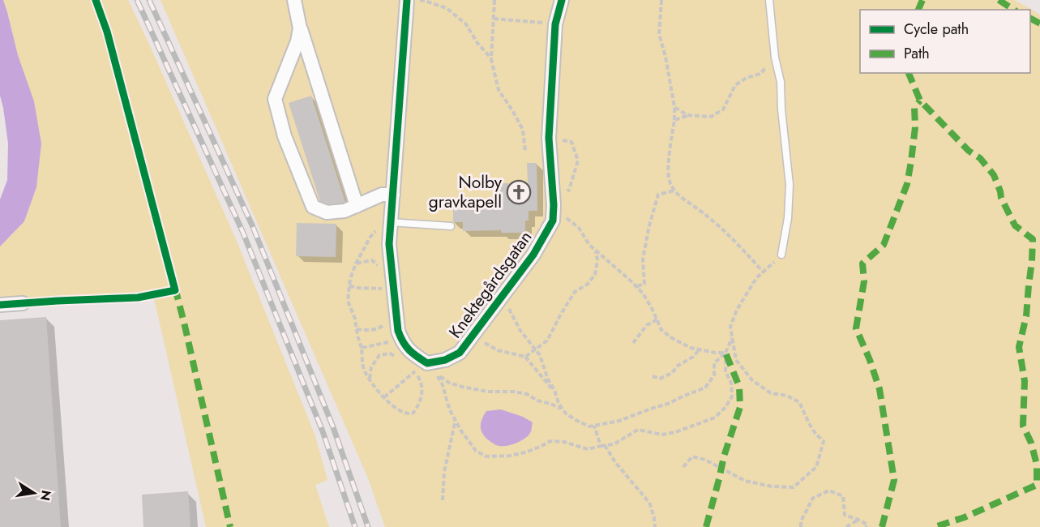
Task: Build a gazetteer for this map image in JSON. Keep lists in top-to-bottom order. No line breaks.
{"streets":{"street":["Knektegårdsgatan"]},"places":{"church":["Nolby gravkapell"]},"legend":["Cycle path","Path"],"north":"right"}
